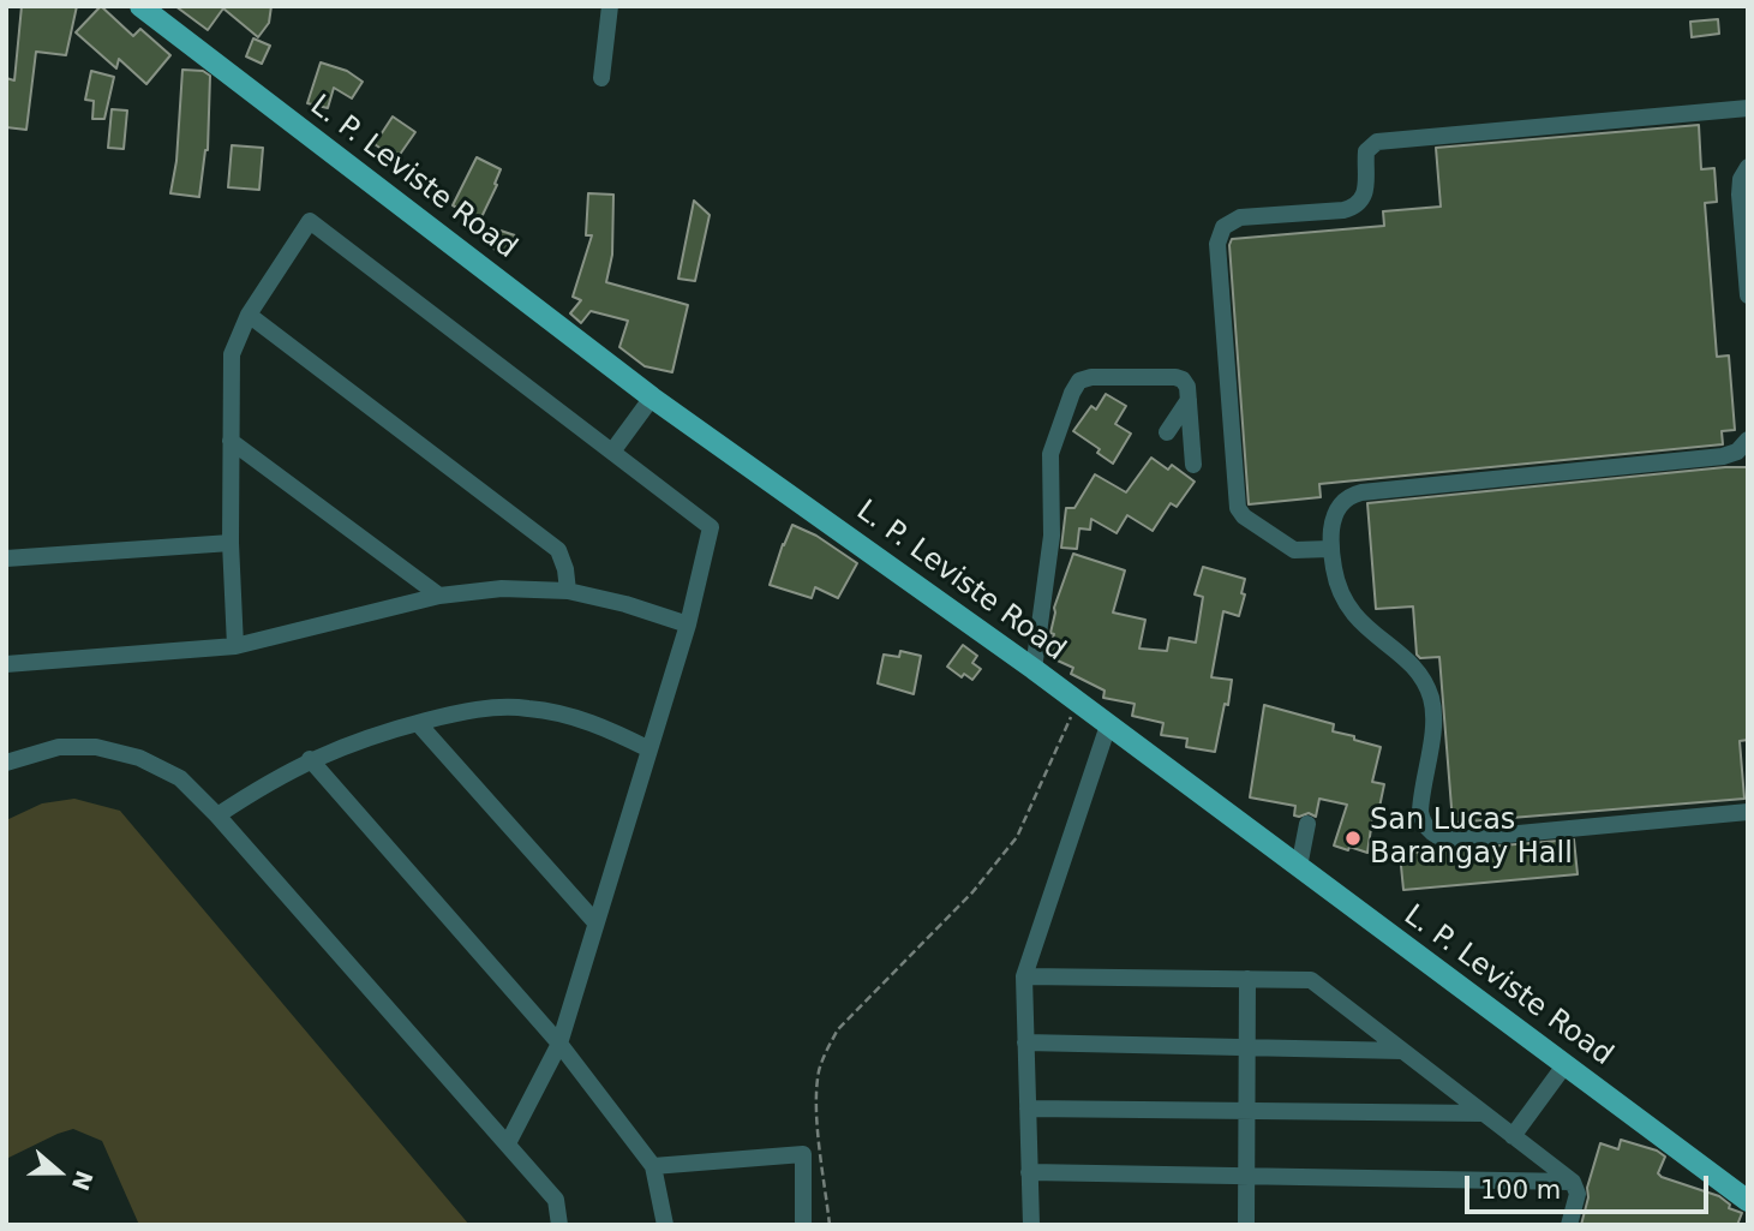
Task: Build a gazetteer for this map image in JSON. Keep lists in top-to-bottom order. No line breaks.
{"streets":{"main road":["L. P. Leviste Road"]},"places":["San Lucas Barangay Hall"],"scale_bar":"100 m","north":"right"}
